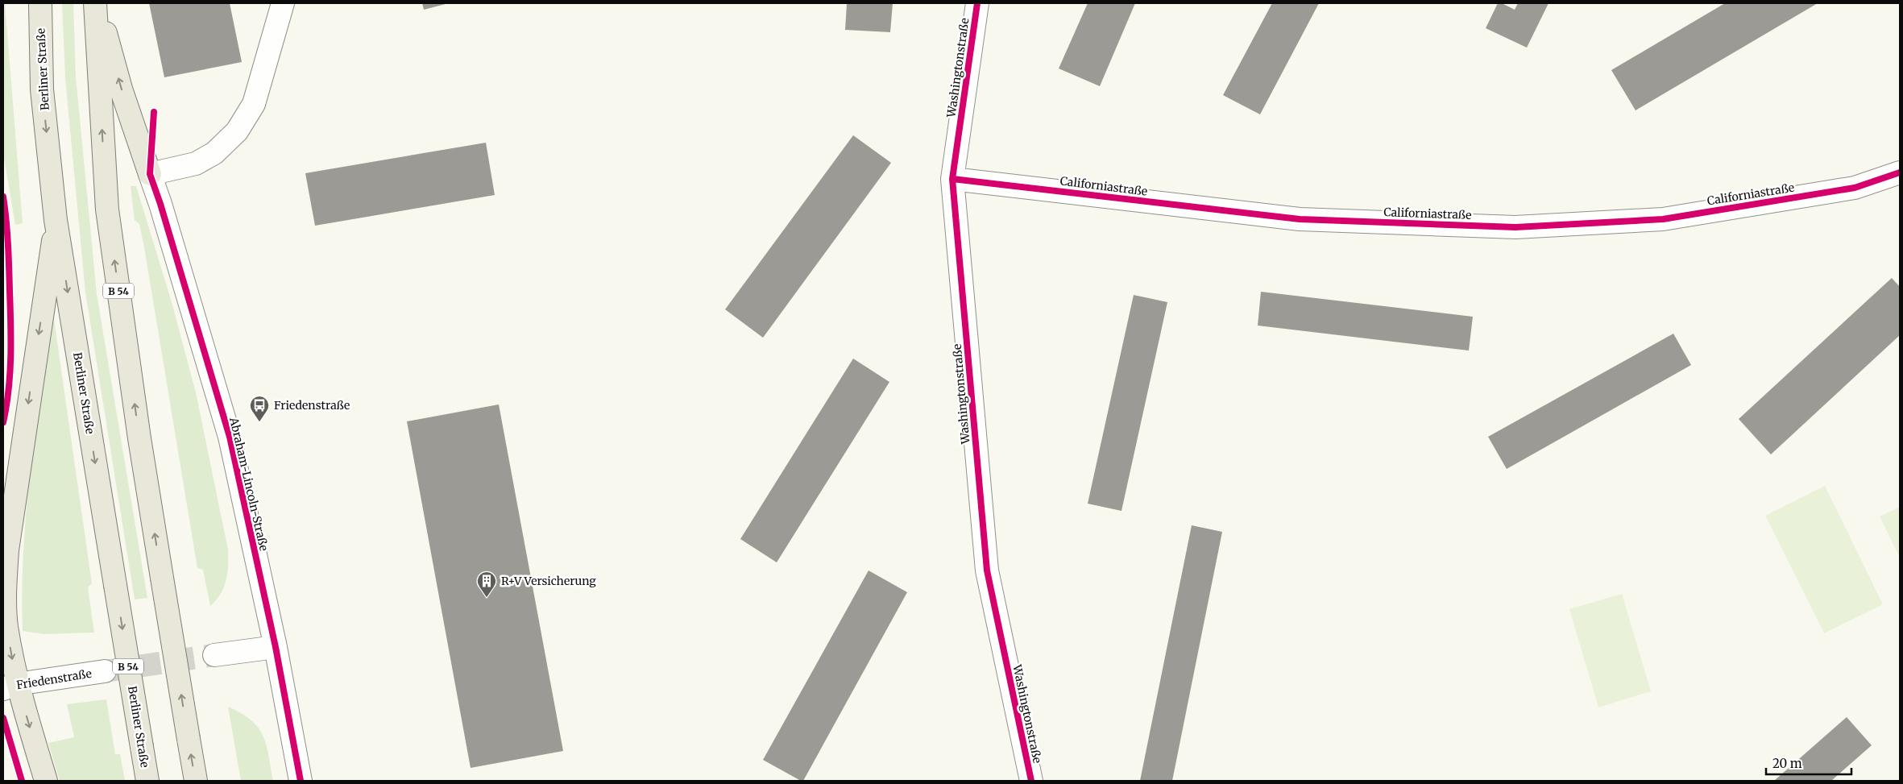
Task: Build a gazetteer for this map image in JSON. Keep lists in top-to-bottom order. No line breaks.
{"streets":{"main road":["Berliner Straße","B 54"],"street":["Washingtonstraße","Californiastraße","Abraham-Lincoln-Straße","Friedenstraße"]},"crossings":[["Washingtonstraße","Californiastraße"]],"places":{"bus stop":["Friedenstraße"],"building":["R+V Versicherung"]},"scale_bar":"20 m"}
